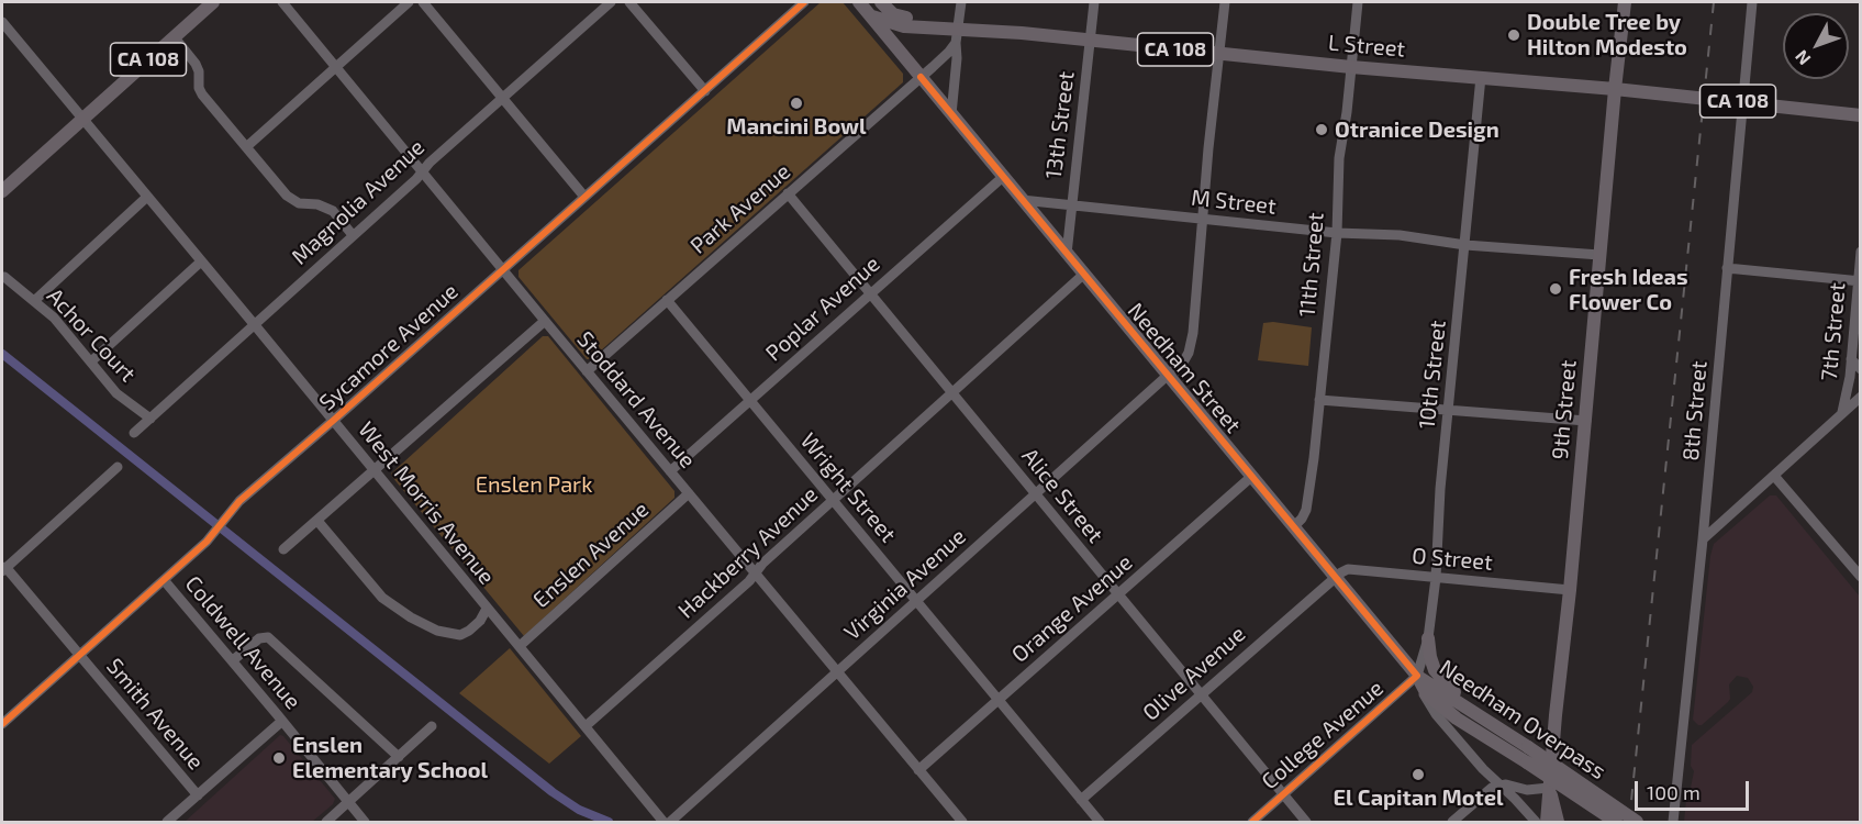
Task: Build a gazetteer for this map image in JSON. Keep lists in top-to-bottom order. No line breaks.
{"streets":{"main road":["L Street","CA 108","Needham Street","9th Street","Needham Overpass"],"street":["13th Street","Magnolia Avenue","M Street","Park Avenue","11th Street","Poplar Avenue","7th Street","Achor Court","Sycamore Avenue","10th Street","Stoddard Avenue","8th Street","Wright Street","Alice Street","West Morris Avenue","Hackberry Avenue","Enslen Avenue","O Street","Virginia Avenue","Orange Avenue","Coldwell Avenue","Olive Avenue","Smith Avenue","College Avenue"]},"crossings":[["L Street","13th Street"],["L Street","11th Street"],["L Street","Needham Street"],["L Street","10th Street"],["L Street","9th Street"],["L Street","8th Street"],["L Street","Virginia Avenue"],["CA 108","West Morris Avenue"],["13th Street","M Street"],["13th Street","Needham Street"],["Magnolia Avenue","Achor Court"],["Magnolia Avenue","Stoddard Avenue"],["Magnolia Avenue","West Morris Avenue"],["M Street","11th Street"],["M Street","Needham Street"],["M Street","10th Street"],["M Street","9th Street"],["M Street","Virginia Avenue"],["Park Avenue","Needham Street"],["Park Avenue","Stoddard Avenue"],["Park Avenue","Wright Street"],["Park Avenue","Alice Street"],["11th Street","Needham Street"],["Poplar Avenue","Needham Street"],["Poplar Avenue","Stoddard Avenue"],["Poplar Avenue","Wright Street"],["Poplar Avenue","Alice Street"],["Sycamore Avenue","Stoddard Avenue"],["Sycamore Avenue","West Morris Avenue"],["Sycamore Avenue","Coldwell Avenue"],["Sycamore Avenue","Smith Avenue"],["Needham Street","10th Street"],["Needham Street","Hackberry Avenue"],["Needham Street","O Street"],["Needham Street","Virginia Avenue"],["Needham Street","Orange Avenue"],["Needham Street","Olive Avenue"],["Needham Street","Needham Overpass"],["Needham Street","College Avenue"],["10th Street","O Street"],["10th Street","Needham Overpass"],["10th Street","College Avenue"],["Stoddard Avenue","Hackberry Avenue"],["Stoddard Avenue","Enslen Avenue"],["Stoddard Avenue","Virginia Avenue"],["Stoddard Avenue","Orange Avenue"],["9th Street","O Street"],["Wright Street","Hackberry Avenue"],["Wright Street","Virginia Avenue"],["Wright Street","Orange Avenue"],["Wright Street","Olive Avenue"],["Alice Street","Hackberry Avenue"],["Alice Street","Virginia Avenue"],["Alice Street","Orange Avenue"],["Alice Street","Olive Avenue"],["Alice Street","College Avenue"],["West Morris Avenue","Hackberry Avenue"],["West Morris Avenue","Enslen Avenue"],["O Street","Olive Avenue"],["Needham Overpass","College Avenue"]],"parks":["Enslen Park"],"places":["Double Tree by Hilton Modesto","Mancini Bowl","Otranice Design","Fresh Ideas Flower Co","Enslen Elementary School","El Capitan Motel"],"scale_bar":"100 m","north":"bottom left"}
